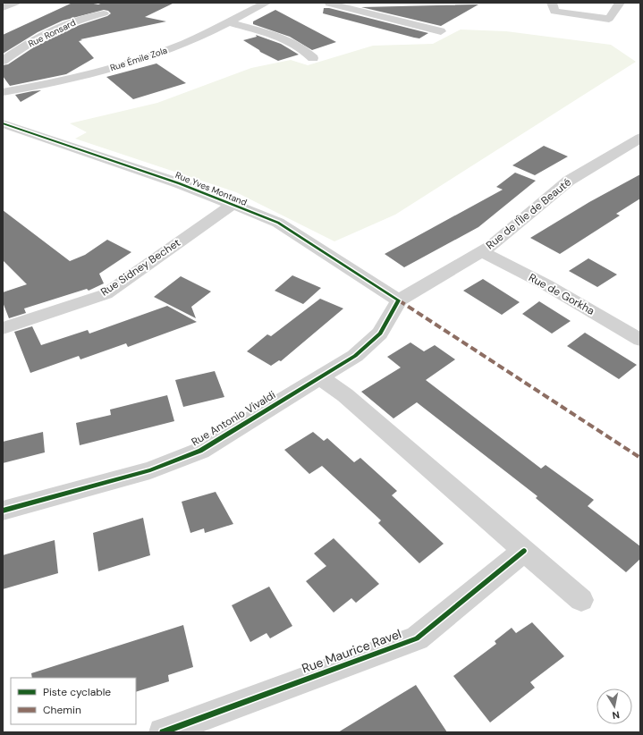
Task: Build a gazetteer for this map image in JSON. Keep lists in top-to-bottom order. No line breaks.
{"streets":{"street":["Rue Ronsard","Rue Émile Zola","Rue Yves Montand","Rue de l'Île de Beauté","Rue Sidney Bechet","Rue de Gorkha","Rue Antonio Vivaldi","Rue Maurice Ravel"]},"crossings":[["Rue Yves Montand","Rue de l'Île de Beauté"],["Rue Yves Montand","Rue Sidney Bechet"],["Rue Yves Montand","Rue Antonio Vivaldi"],["Rue de l'Île de Beauté","Rue de Gorkha"],["Rue de l'Île de Beauté","Rue Antonio Vivaldi"]],"legend":["Piste cyclable","Chemin"],"north":"bottom"}
